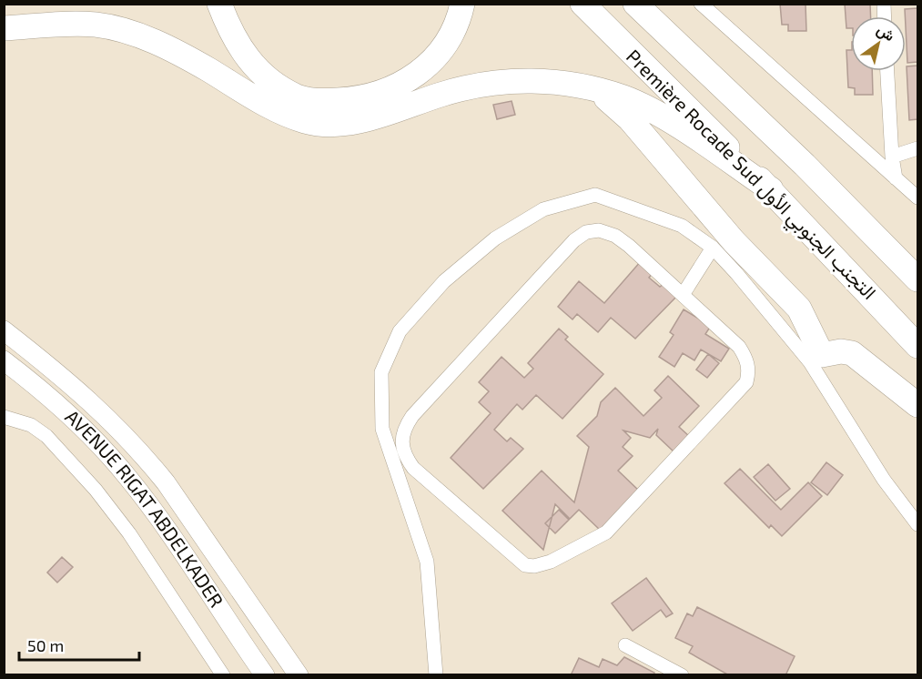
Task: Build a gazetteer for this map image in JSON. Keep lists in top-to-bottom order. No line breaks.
{"streets":{"highway":["Première Rocade Sud التجنب الجنوبي الأول"],"street":["AVENUE RIGAT ABDELKADER"]},"scale_bar":"50 m","north":"top right"}
